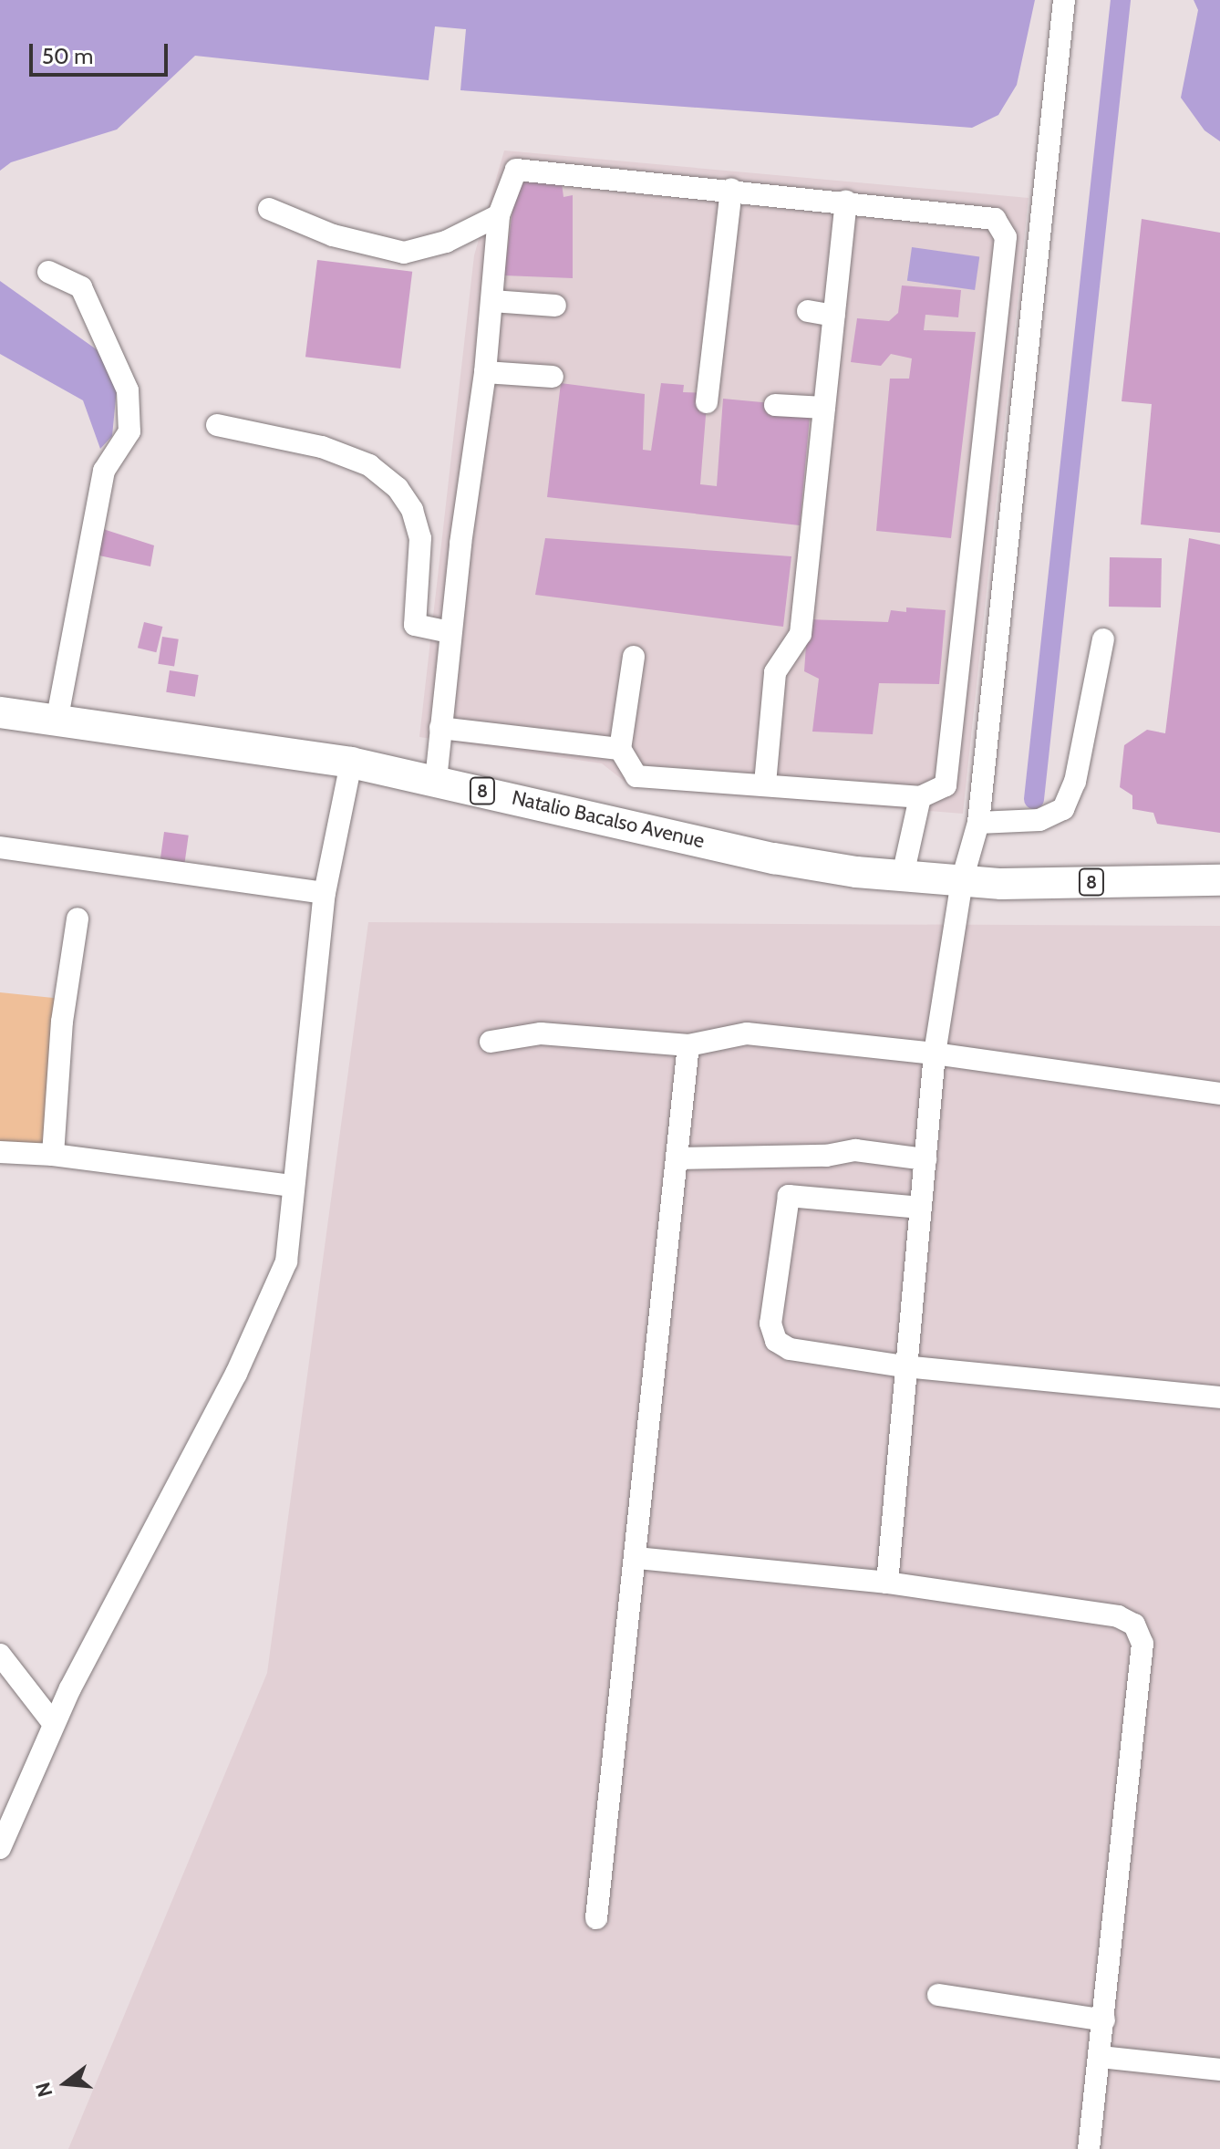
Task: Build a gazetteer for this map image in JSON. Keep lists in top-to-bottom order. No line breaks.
{"streets":{"highway":["8","Natalio Bacalso Avenue"]},"scale_bar":"50 m","north":"left"}
